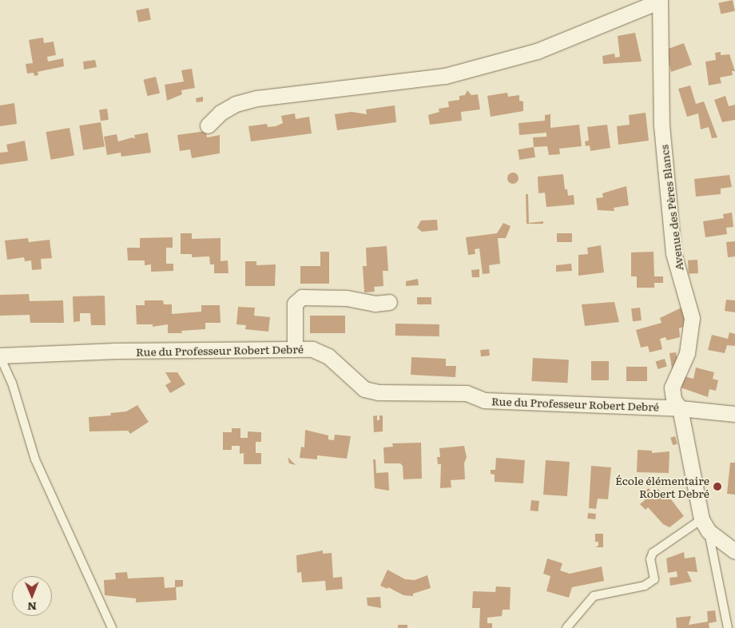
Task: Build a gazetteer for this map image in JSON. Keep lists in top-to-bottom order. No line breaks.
{"streets":{"street":["Avenue des Pères Blancs","Rue du Professeur Robert Debré"]},"crossings":[["Avenue des Pères Blancs","Rue du Professeur Robert Debré"]],"places":["École élémentaire Robert Debré"],"north":"bottom"}
